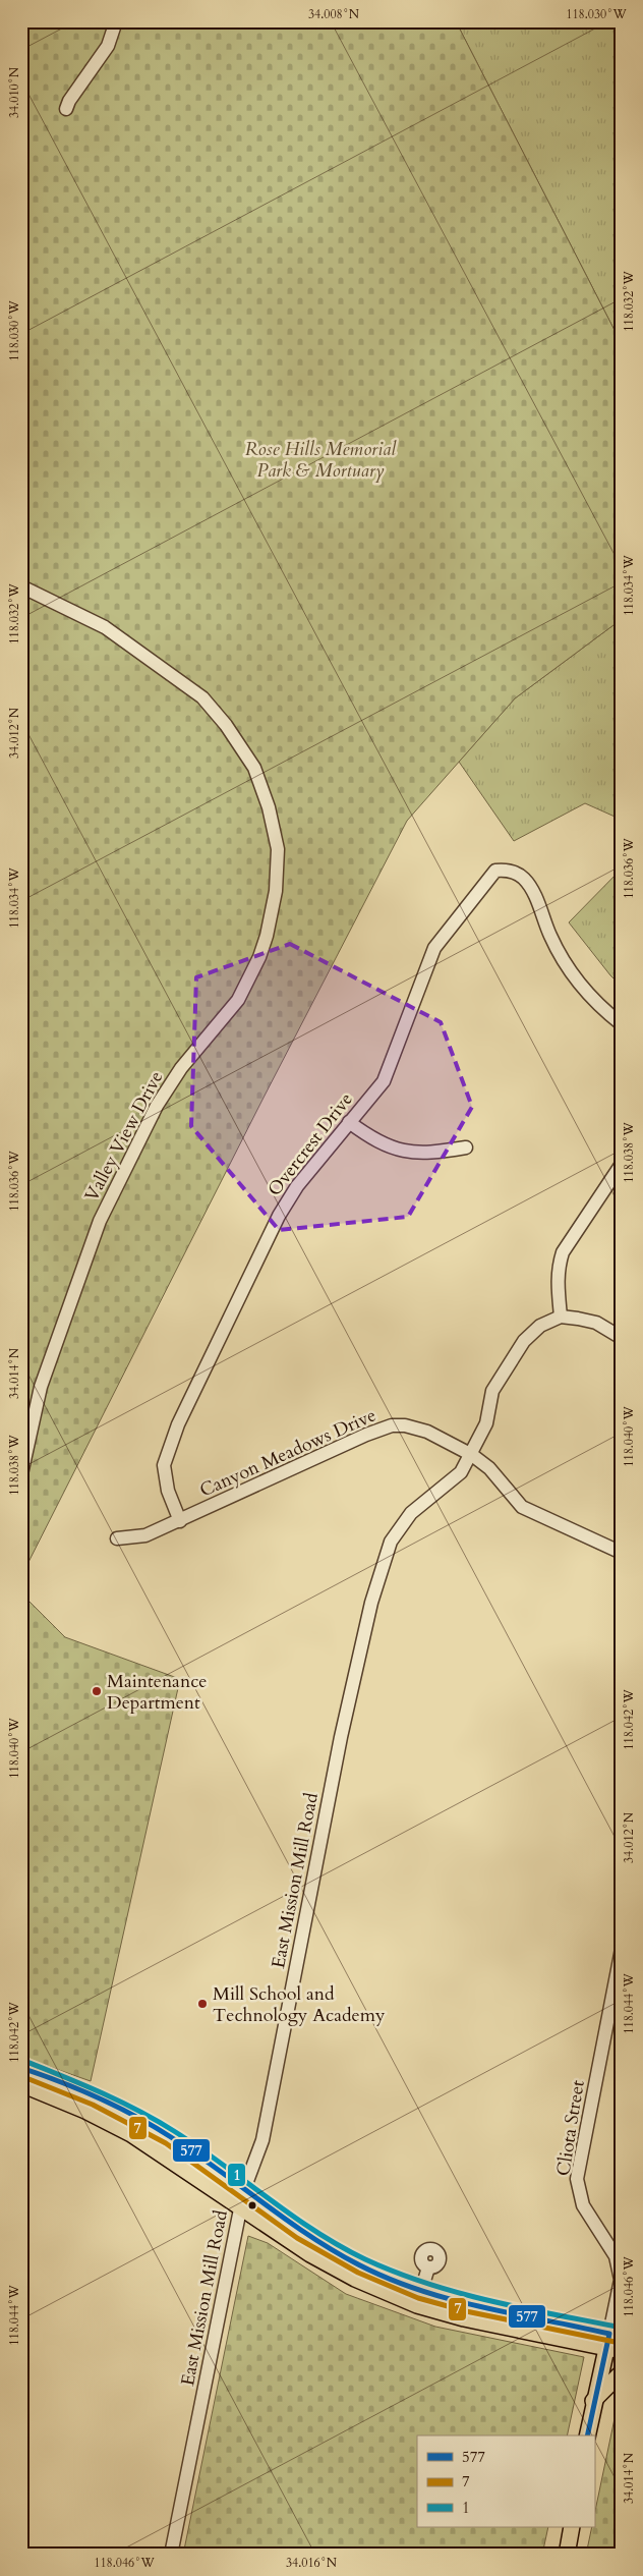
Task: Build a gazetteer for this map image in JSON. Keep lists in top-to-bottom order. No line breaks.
{"streets":{"street":["Valley View Drive","Overcrest Drive","Canyon Meadows Drive","East Mission Mill Road","Cliota Street"]},"crossings":[["Overcrest Drive","Canyon Meadows Drive"],["Canyon Meadows Drive","East Mission Mill Road"]],"parks":["Rose Hills Memorial Park & Mortuary"],"places":["Maintenance Department","Mill School and Technology Academy"],"lines":["transit line 1","transit line 577","transit line 7"],"legend":["577","7","1"],"coordinates":["34.008°N","118.030°W","34.010°N","118.032°W","118.034°W","34.012°N","118.036°W","118.038°W","34.014°N","118.040°W","118.042°W","118.044°W","118.046°W","34.016°N"]}
